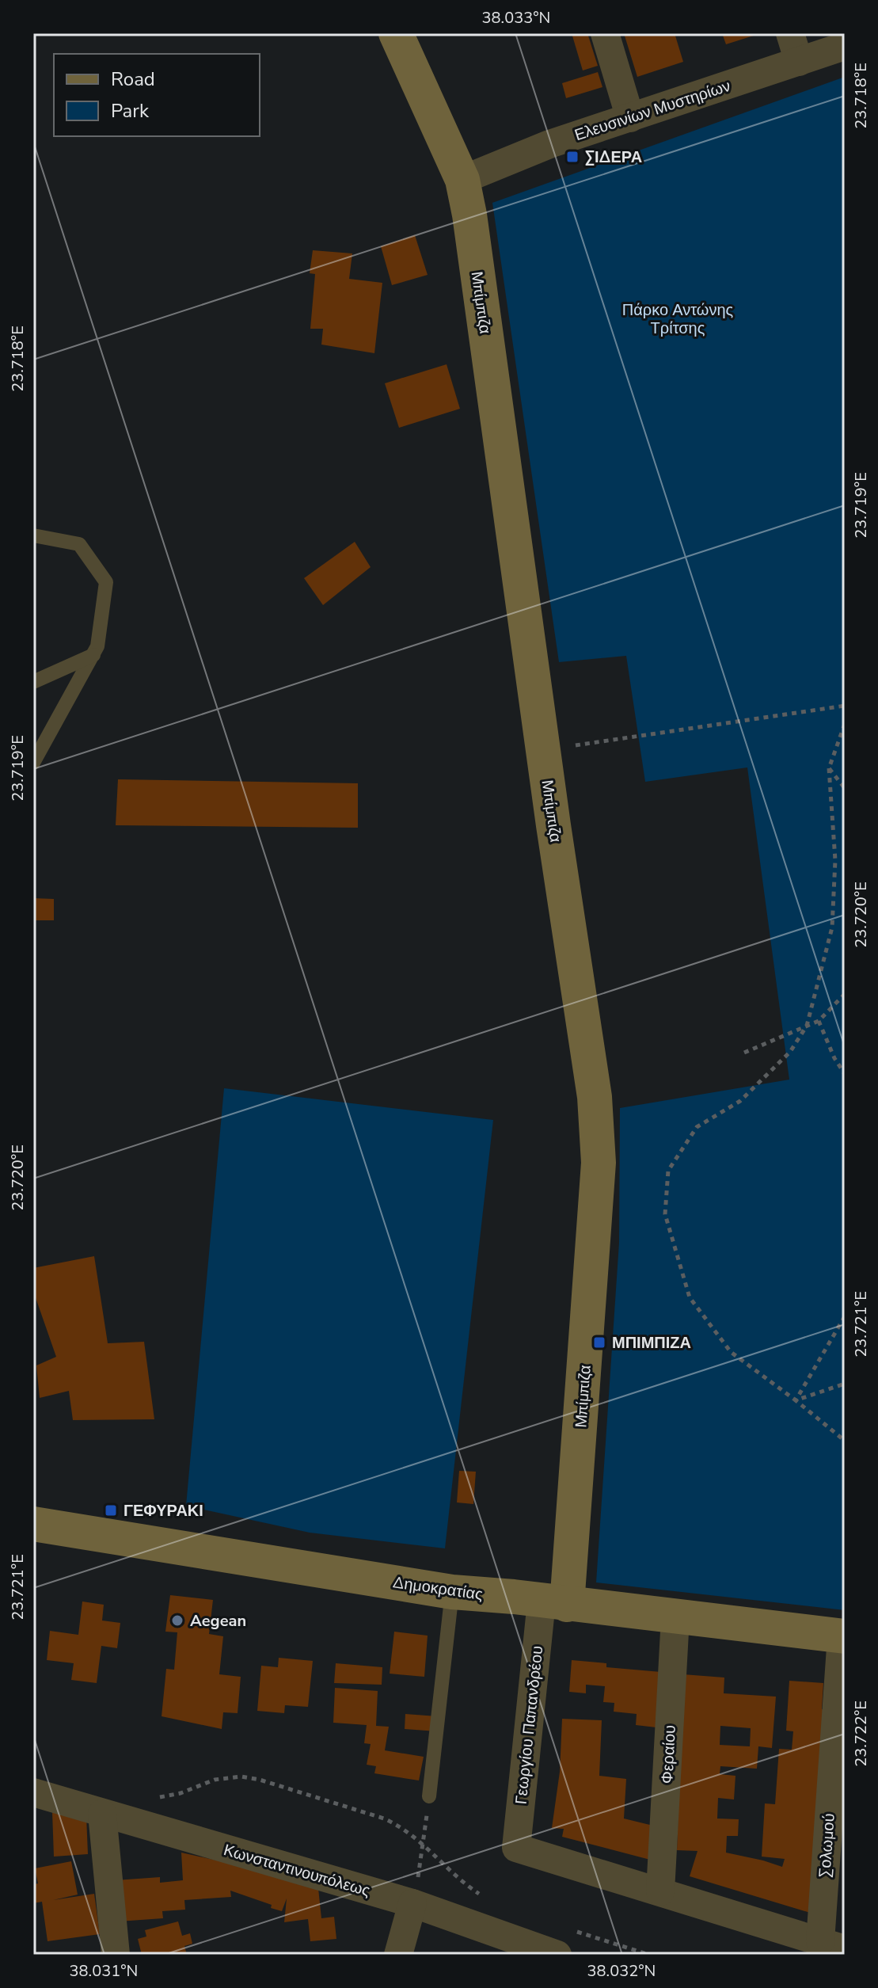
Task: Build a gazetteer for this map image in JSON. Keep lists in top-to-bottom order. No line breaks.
{"streets":{"street":["Ελευσινίων Μυστηρίων","Μπίμπιζα","Δημοκρατίας","Γεωργίου Παπανδρέου","Φεραίου","Σολωμού","Κωνσταντινουπόλεως"]},"crossings":[["Ελευσινίων Μυστηρίων","Μπίμπιζα"],["Μπίμπιζα","Δημοκρατίας"],["Μπίμπιζα","Γεωργίου Παπανδρέου"],["Δημοκρατίας","Γεωργίου Παπανδρέου"],["Δημοκρατίας","Φεραίου"],["Δημοκρατίας","Σολωμού"],["Γεωργίου Παπανδρέου","Φεραίου"]],"parks":["Πάρκο Αντώνης Τρίτσης"],"places":{"transit":["ΣΙΔΕΡΑ","ΜΠΙΜΠΙΖΑ","ΓΕΦΥΡΑΚΙ"],"other":["Aegean"]},"legend":["Road","Park"],"coordinates":["38.033°N","23.718°E","23.719°E","23.720°E","23.721°E","23.722°E","38.031°N","38.032°N"]}
